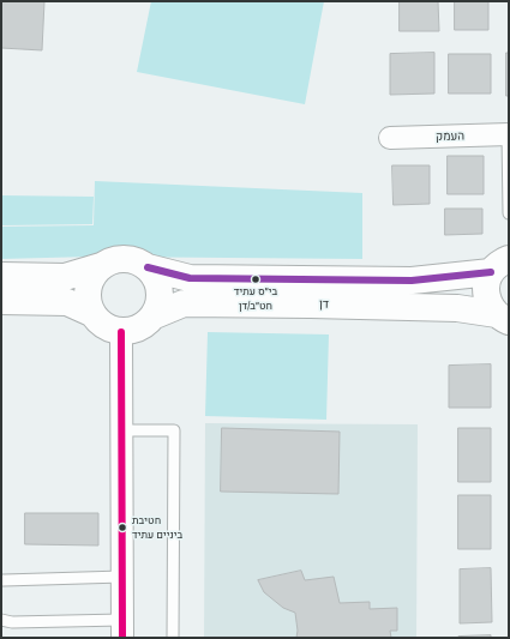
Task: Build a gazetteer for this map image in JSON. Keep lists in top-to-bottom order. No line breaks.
{"streets":{"street":["העמק","דן"]},"places":["בי״ס עתיד חט״ב/דן","חטיבת ביניים עתיד"]}
